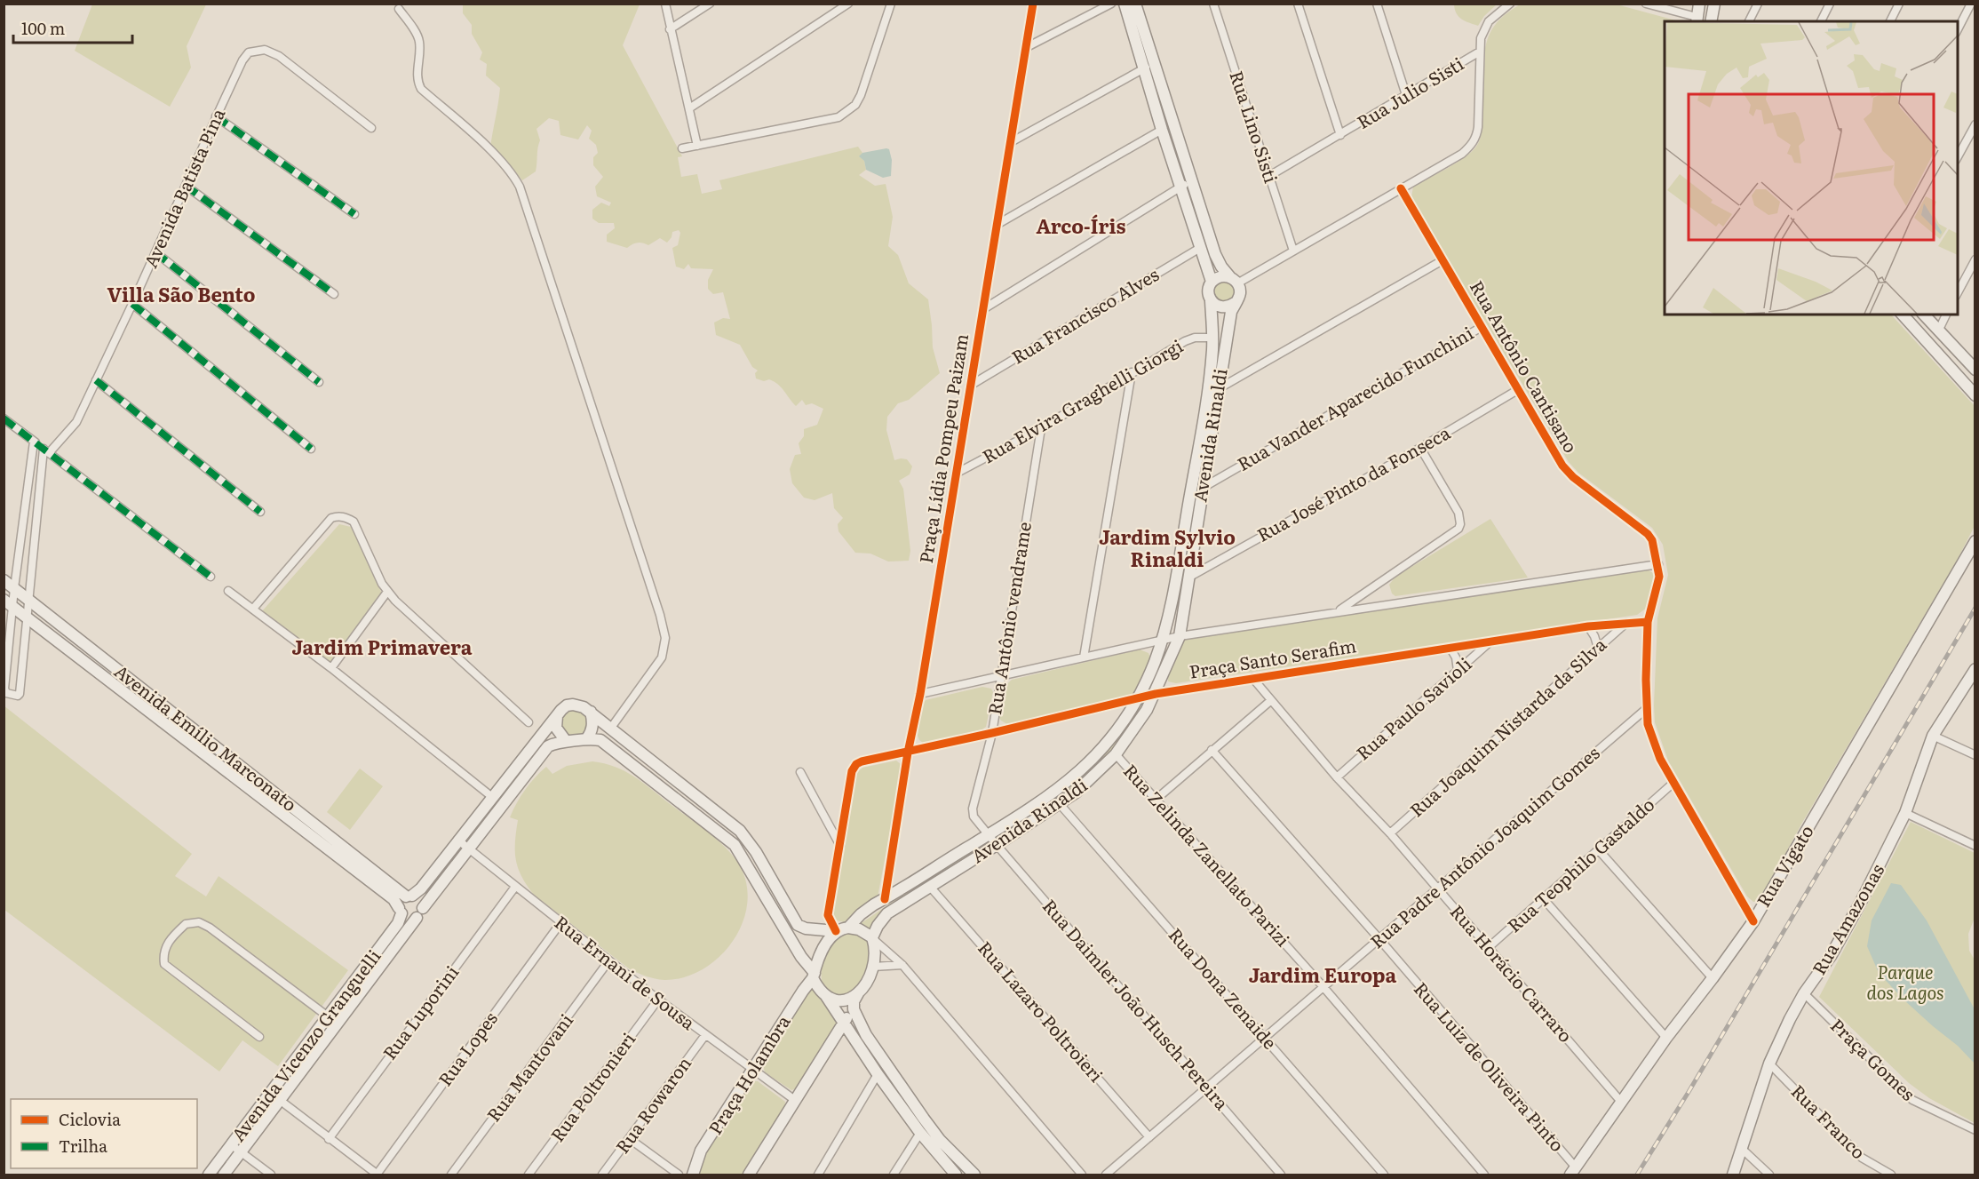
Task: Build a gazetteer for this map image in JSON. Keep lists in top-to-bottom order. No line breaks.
{"streets":{"main road":["Avenida Rinaldi","Avenida Emílio Marconato","Rua Vigato","Rua Amazonas","Avenida Vicenzo Granguelli","Praça Holambra"],"street":["Rua Julio Sisti","Rua Lino Sisti","Avenida Batista Pina","Rua Francisco Alves","Rua Antônio Cantisano","Rua Vander Aparecido Funchini","Rua Elvira Graghelli Giorgi","Praça Lídia Pompeu Paizam","Rua José Pinto da Fonseca","Rua Antônio vendrame","Praça Santo Serafim","Rua Paulo Savioli","Rua Joaquim Nistarda da Silva","Rua Padre Antônio Joaquim Gomes","Rua Zelinda Zanellato Parizi","Rua Teophilo Gastaldo","Rua Ernani de Sousa","Rua Horácio Carraro","Rua Dona Zenaide","Rua Daimler João Husch Pereira","Rua Lazaro Poltroieri","Rua Luporini","Rua Lopes","Praça Gomes","Rua Luiz de Oliveira Pinto","Rua Mantovani","Rua Poltronieri","Rua Rowaron","Rua Franco"]},"crossings":[["Rua Julio Sisti","Rua Lino Sisti"],["Rua Francisco Alves","Praça Lídia Pompeu Paizam"],["Rua Antônio Cantisano","Rua Vander Aparecido Funchini"],["Rua Antônio Cantisano","Rua José Pinto da Fonseca"],["Rua Antônio Cantisano","Praça Santo Serafim"],["Rua Antônio Cantisano","Rua Padre Antônio Joaquim Gomes"],["Rua Antônio Cantisano","Rua Teophilo Gastaldo"],["Rua Antônio Cantisano","Rua Vigato"],["Rua Vander Aparecido Funchini","Avenida Rinaldi"],["Rua Elvira Graghelli Giorgi","Avenida Rinaldi"],["Rua Elvira Graghelli Giorgi","Praça Lídia Pompeu Paizam"],["Rua Elvira Graghelli Giorgi","Rua Antônio vendrame"],["Avenida Rinaldi","Praça Lídia Pompeu Paizam"],["Avenida Rinaldi","Rua José Pinto da Fonseca"],["Avenida Rinaldi","Rua Antônio vendrame"],["Avenida Rinaldi","Praça Santo Serafim"],["Avenida Rinaldi","Rua Zelinda Zanellato Parizi"],["Avenida Rinaldi","Rua Dona Zenaide"],["Avenida Rinaldi","Rua Daimler João Husch Pereira"],["Avenida Rinaldi","Rua Lazaro Poltroieri"],["Avenida Rinaldi","Praça Holambra"],["Praça Lídia Pompeu Paizam","Praça Santo Serafim"],["Rua Antônio vendrame","Praça Santo Serafim"],["Rua Antônio vendrame","Rua Daimler João Husch Pereira"],["Praça Santo Serafim","Rua Paulo Savioli"],["Praça Santo Serafim","Rua Joaquim Nistarda da Silva"],["Praça Santo Serafim","Rua Horácio Carraro"],["Rua Paulo Savioli","Rua Horácio Carraro"],["Rua Joaquim Nistarda da Silva","Rua Horácio Carraro"],["Avenida Emílio Marconato","Avenida Vicenzo Granguelli"],["Rua Padre Antônio Joaquim Gomes","Rua Zelinda Zanellato Parizi"],["Rua Padre Antônio Joaquim Gomes","Rua Horácio Carraro"],["Rua Padre Antônio Joaquim Gomes","Rua Dona Zenaide"],["Rua Padre Antônio Joaquim Gomes","Rua Daimler João Husch Pereira"],["Rua Padre Antônio Joaquim Gomes","Rua Lazaro Poltroieri"],["Rua Padre Antônio Joaquim Gomes","Rua Luiz de Oliveira Pinto"],["Rua Teophilo Gastaldo","Rua Horácio Carraro"],["Rua Vigato","Rua Horácio Carraro"],["Rua Vigato","Rua Luiz de Oliveira Pinto"],["Rua Amazonas","Praça Gomes"],["Rua Amazonas","Rua Franco"],["Rua Ernani de Sousa","Rua Luporini"],["Rua Ernani de Sousa","Avenida Vicenzo Granguelli"],["Rua Ernani de Sousa","Rua Lopes"],["Rua Ernani de Sousa","Rua Mantovani"],["Rua Ernani de Sousa","Praça Holambra"],["Rua Ernani de Sousa","Rua Poltronieri"],["Rua Ernani de Sousa","Rua Rowaron"]],"districts":["Arco-Íris","Villa São Bento","Jardim Sylvio Rinaldi","Jardim Primavera","Jardim Europa"],"parks":["Parque dos Lagos"],"legend":["Ciclovia","Trilha"],"scale_bar":"100 m"}
